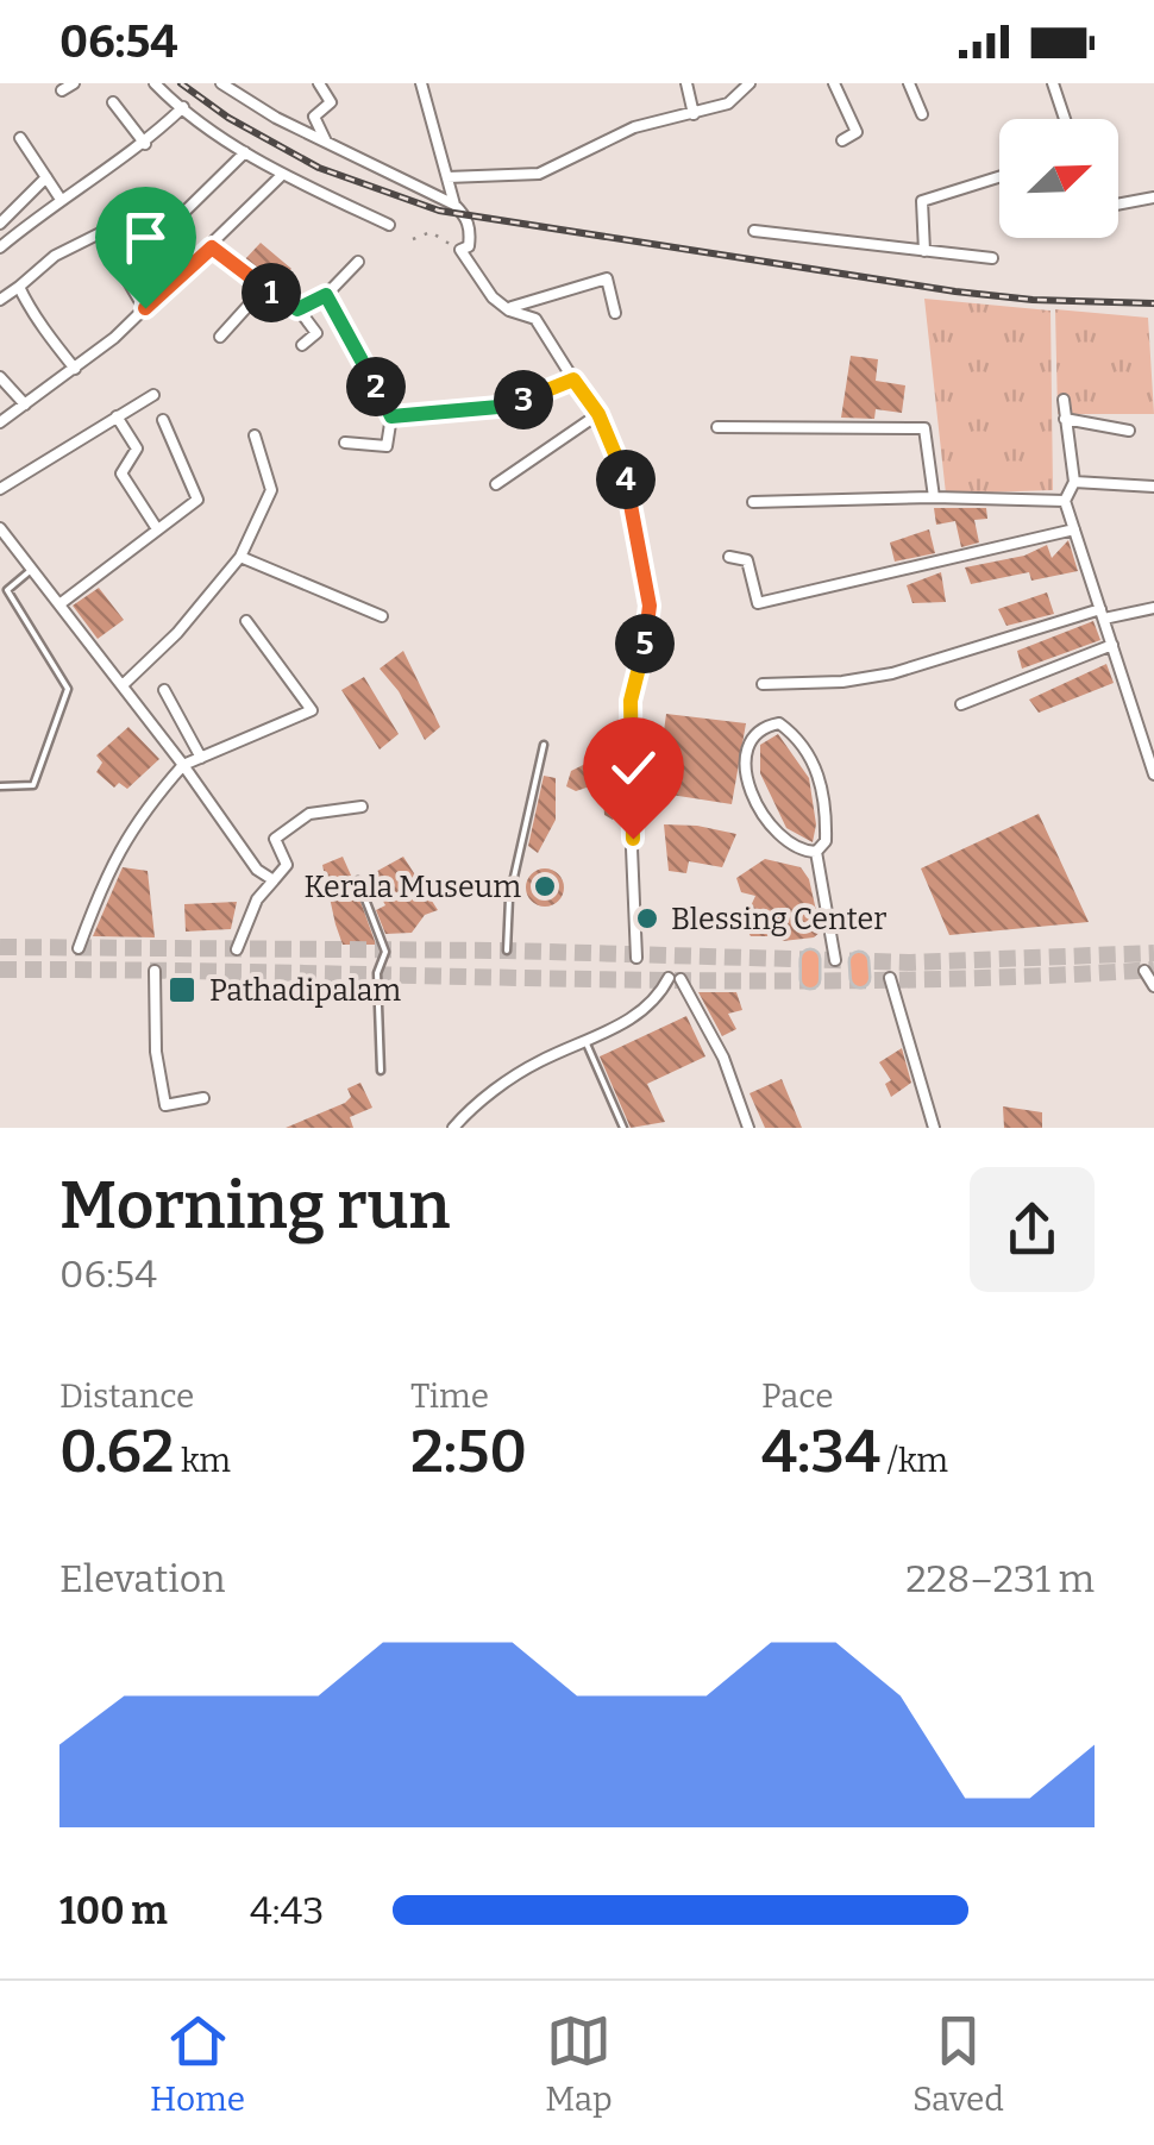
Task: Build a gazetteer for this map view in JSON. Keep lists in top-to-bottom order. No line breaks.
{"places":{"other":["Kerala Museum","Blessing Center"],"transit":["Pathadipalam"]},"north":"top right","page":{"status":"06:54","pins":["1","2","3","4","5"],"heading":["Morning run","06:54"],"stats":[["Distance","0.62 km"],["Time","2:50"],["Pace","4:34 /km"]],"chart":["Elevation","228–231 m"],"list":[{"name":"100 m","note":"4:43"}],"tabs":["Home","Map","Saved"]}}
